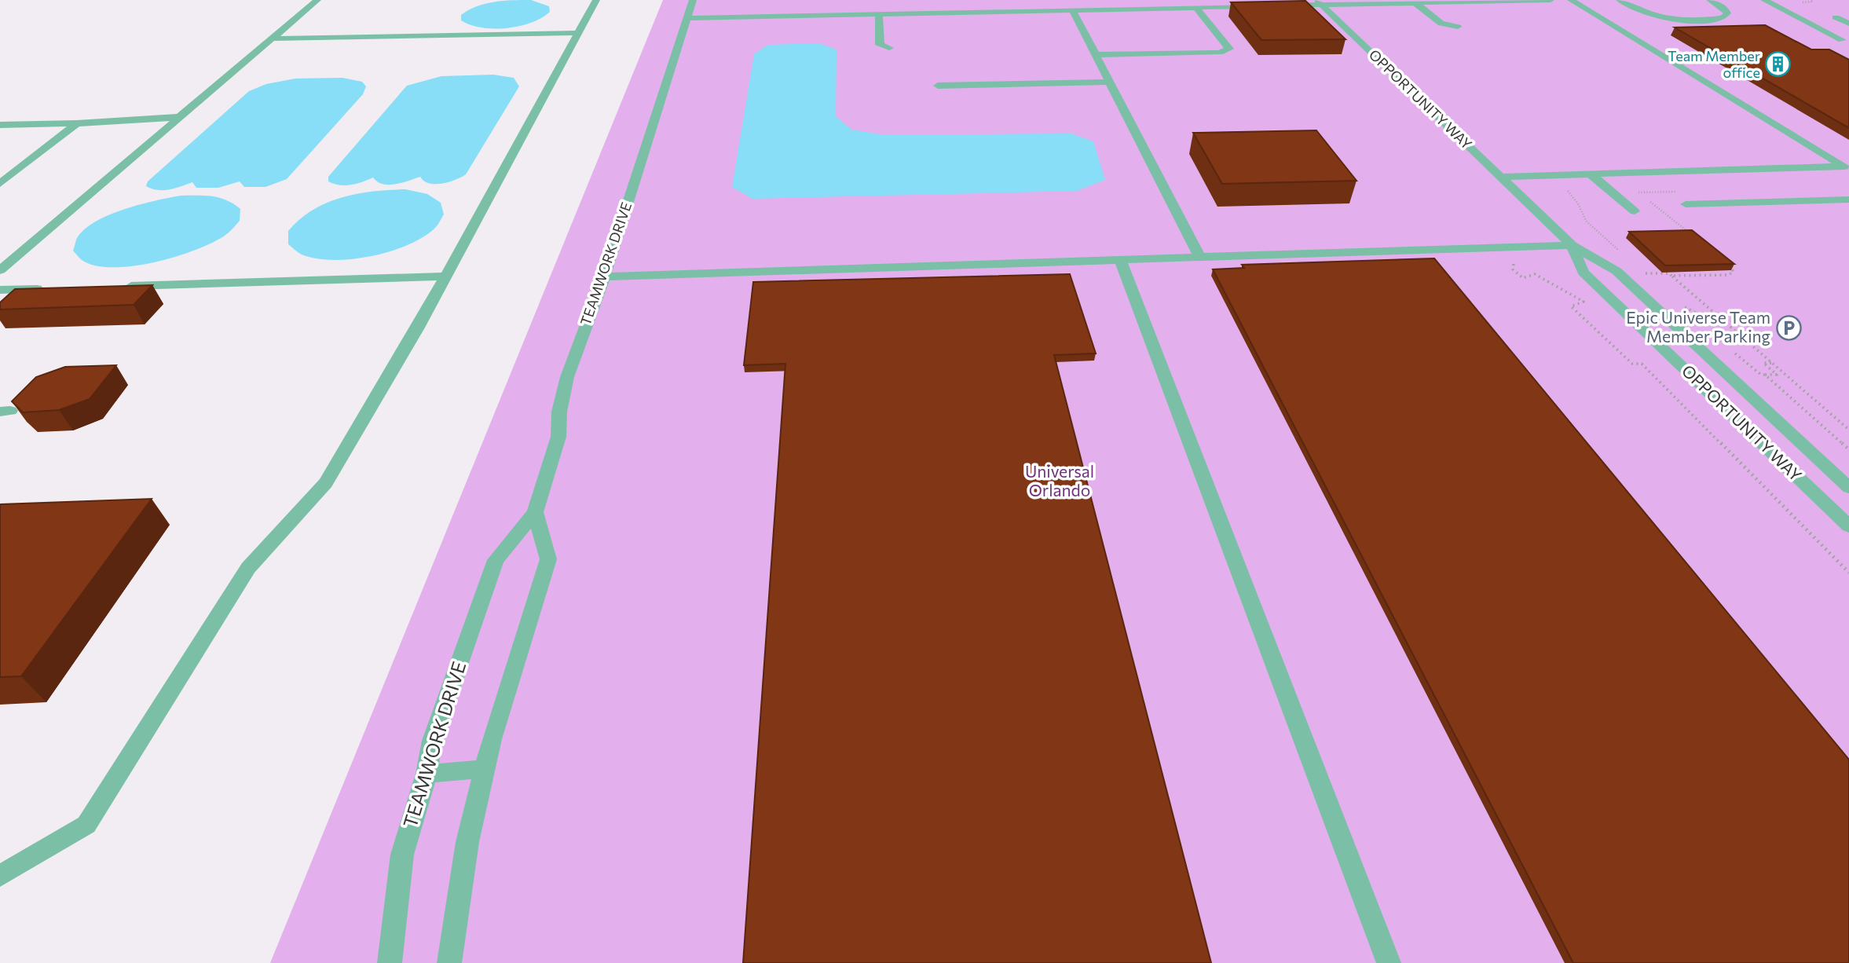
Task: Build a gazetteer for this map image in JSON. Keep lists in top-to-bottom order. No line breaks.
{"streets":{"street":["OPPORTUNITY WAY","TEAMWORK DRIVE"]},"parks":["Universal Orlando"],"places":{"building":["Team Member office"],"parking":["Epic Universe Team Member Parking"]}}
